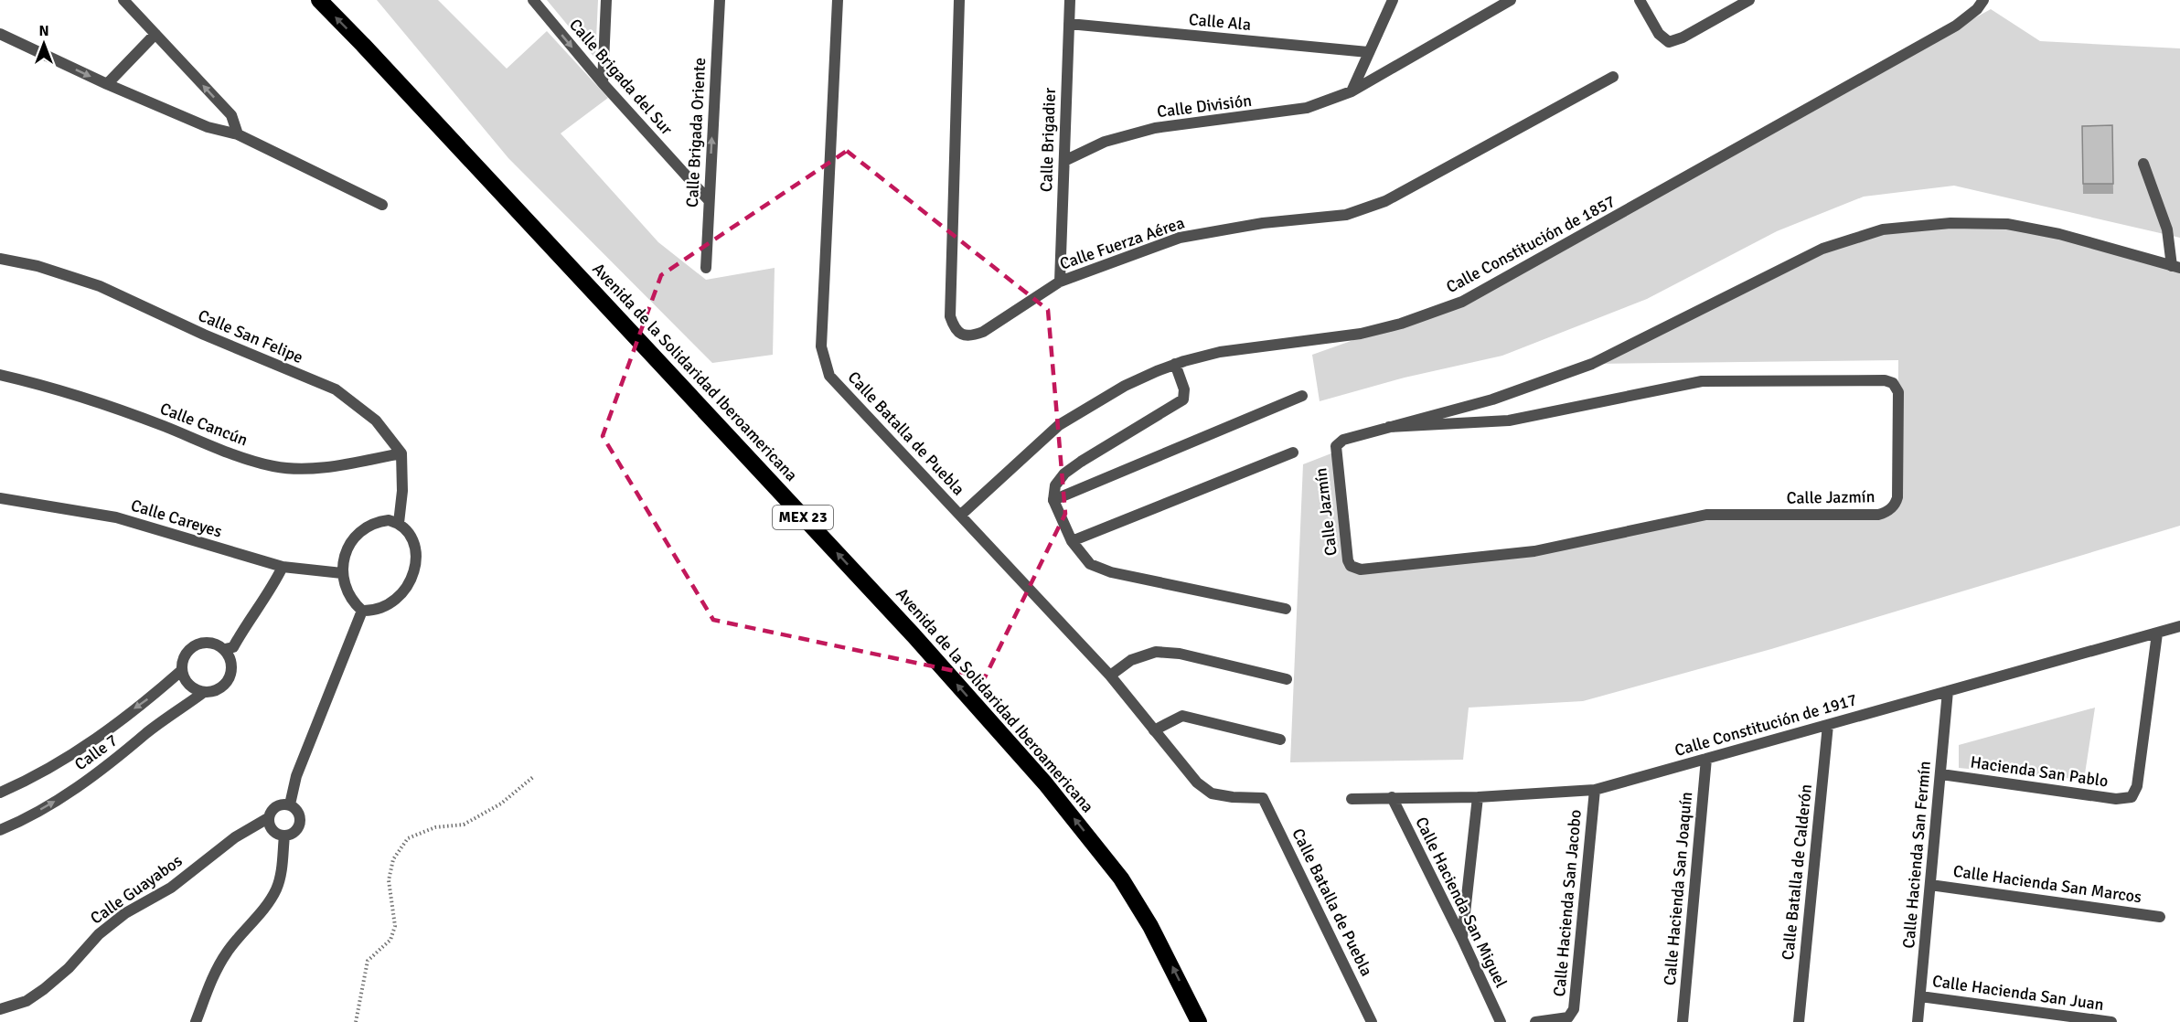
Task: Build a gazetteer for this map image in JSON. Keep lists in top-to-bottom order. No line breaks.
{"streets":{"highway":["Avenida de la Solidaridad Iberoamericana","MEX 23"],"street":["Calle Ala","Calle Brigada del Sur","Calle División","Calle Brigada Oriente","Calle Brigadier","Calle Fuerza Aérea","Calle Constitución de 1857","Calle San Felipe","Calle Cancún","Calle Batalla de Puebla","Calle Jazmín","Calle Careyes","Calle Constitución de 1917","Calle 7","Hacienda San Pablo","Calle Hacienda San Fermín","Calle Batalla de Calderón","Calle Hacienda San Marcos","Calle Hacienda San Joaquín","Calle Guayabos","Calle Hacienda San Miguel","Calle Hacienda San Jacobo","Calle Hacienda San Juan"]},"crossings":[["Calle Ala","Calle Brigadier"],["Calle Brigada del Sur","Calle Brigada Oriente"],["Calle División","Calle Brigadier"],["Calle Brigadier","Calle Fuerza Aérea"],["Calle Constitución de 1857","Calle Batalla de Puebla"],["Calle San Felipe","Calle Cancún"],["Calle Constitución de 1917","Hacienda San Pablo"],["Calle Constitución de 1917","Calle Hacienda San Fermín"],["Calle Constitución de 1917","Calle Batalla de Calderón"],["Calle Constitución de 1917","Calle Hacienda San Joaquín"],["Calle Constitución de 1917","Calle Hacienda San Miguel"],["Calle Constitución de 1917","Calle Hacienda San Jacobo"],["Hacienda San Pablo","Calle Hacienda San Fermín"],["Calle Hacienda San Fermín","Calle Hacienda San Marcos"],["Calle Hacienda San Fermín","Calle Hacienda San Juan"]],"one_way":["Calle Brigada del Sur","Calle Brigada Oriente","Avenida de la Solidaridad Iberoamericana"],"north":"top"}
